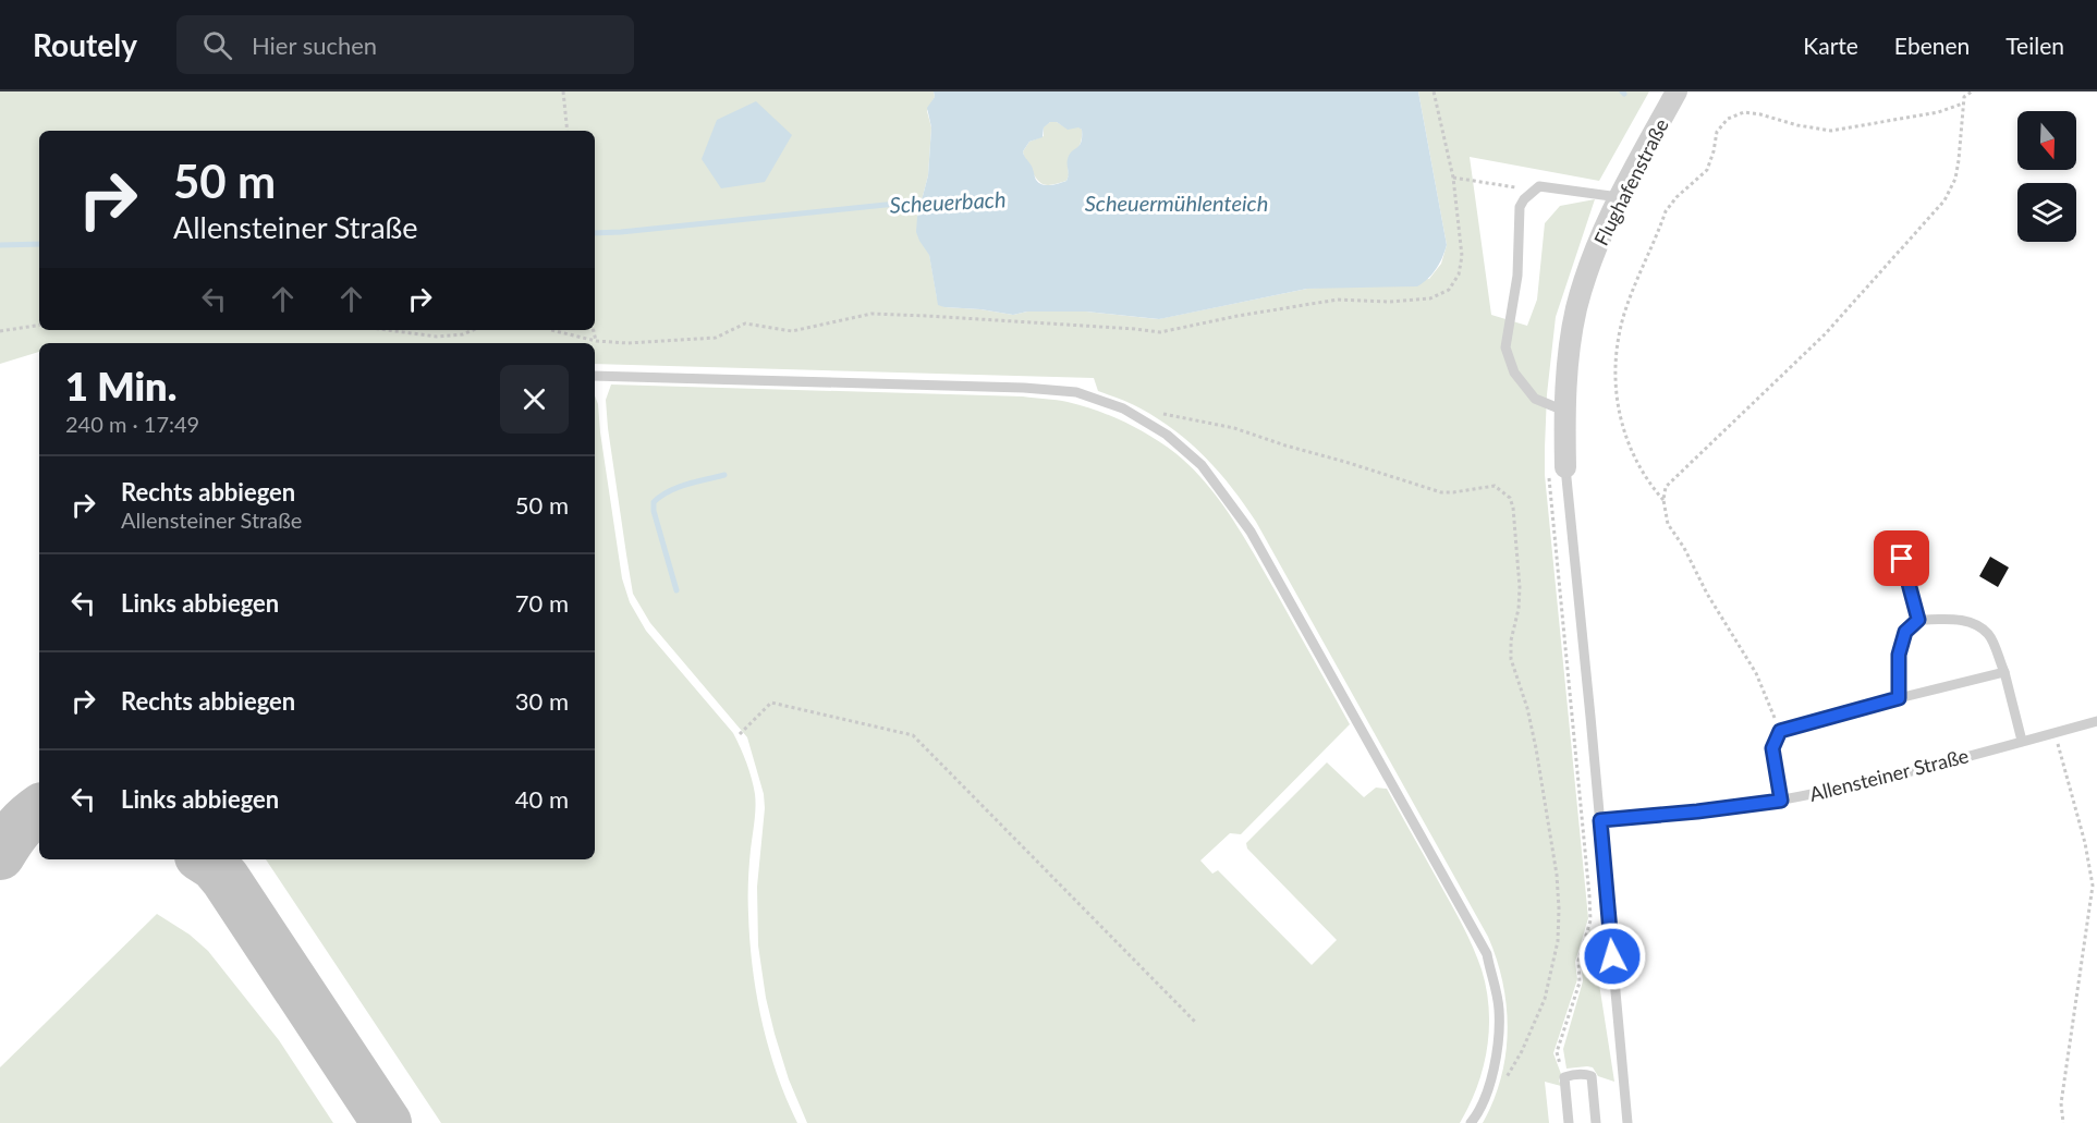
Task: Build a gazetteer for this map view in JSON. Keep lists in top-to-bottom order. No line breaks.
{"streets":{"street":["Flughafenstraße"],"lane":["Allensteiner Straße"]},"water":["Scheuerbach","Scheuermühlenteich"],"north":"bottom","page":{"header":"Routely","search":"Hier suchen","nav":["Karte","Ebenen","Teilen"],"turn":["50 m","Allensteiner Straße"],"heading":["1 Min.","240 m · 17:49"],"list":[{"name":"Rechts abbiegen","note":"Allensteiner Straße","value":"50 m"},{"name":"Links abbiegen","value":"70 m"},{"name":"Rechts abbiegen","value":"30 m"},{"name":"Links abbiegen","value":"40 m"}]}}
